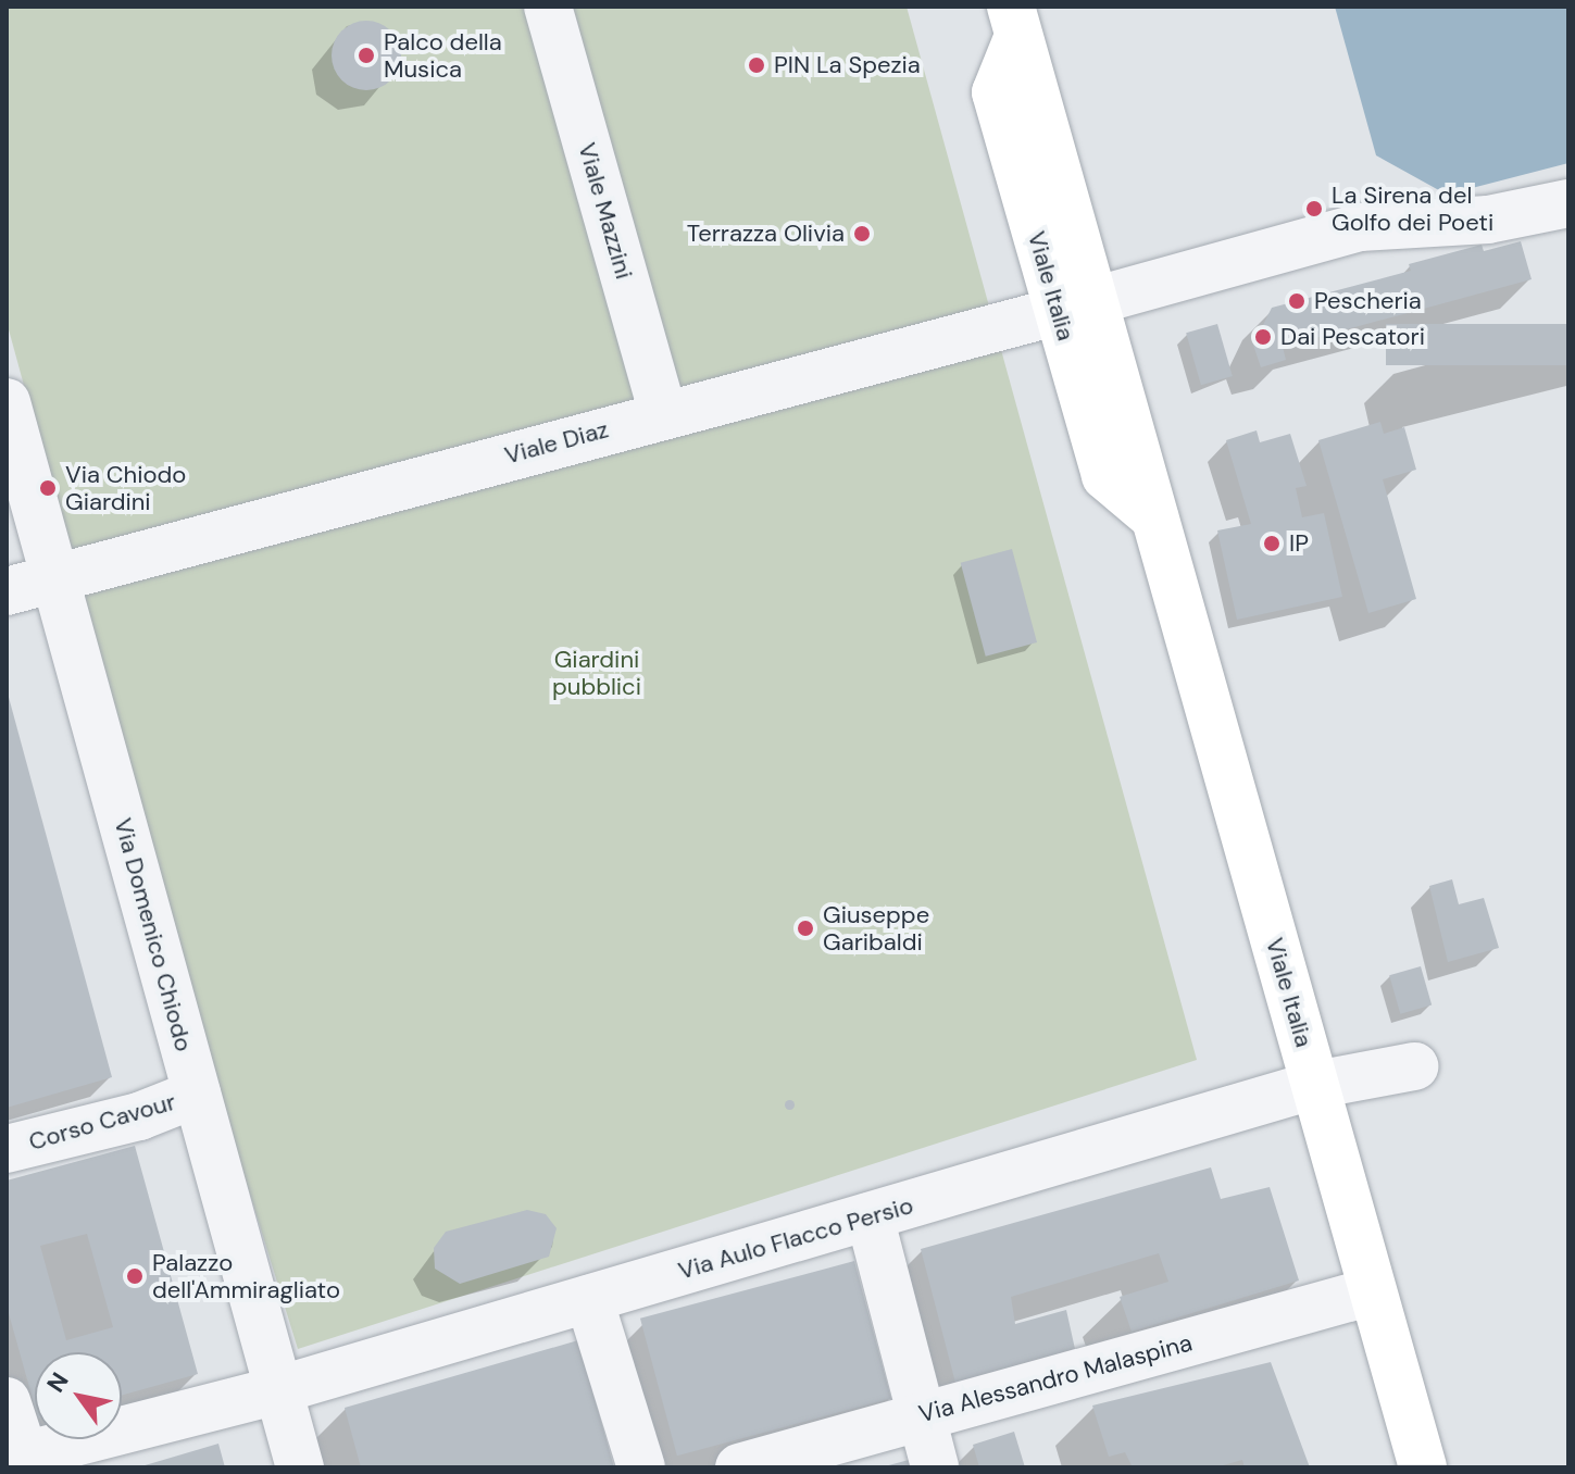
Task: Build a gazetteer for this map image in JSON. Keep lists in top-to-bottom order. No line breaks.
{"streets":{"main road":["Viale Italia"],"street":["Viale Mazzini","Viale Diaz","Via Domenico Chiodo","Corso Cavour","Via Aulo Flacco Persio","Via Alessandro Malaspina"]},"crossings":[["Viale Mazzini","Viale Diaz"],["Viale Italia","Viale Diaz"],["Viale Italia","Via Aulo Flacco Persio"],["Viale Italia","Via Alessandro Malaspina"],["Viale Diaz","Via Domenico Chiodo"],["Via Domenico Chiodo","Corso Cavour"],["Via Domenico Chiodo","Via Aulo Flacco Persio"]],"parks":["Giardini pubblici"],"places":["Palco della Musica","PIN La Spezia","La Sirena del Golfo dei Poeti","Terrazza Olivia","Pescheria","Dai Pescatori","Via Chiodo Giardini","IP","Giuseppe Garibaldi","Palazzo dell'Ammiragliato"],"north":"top left"}
